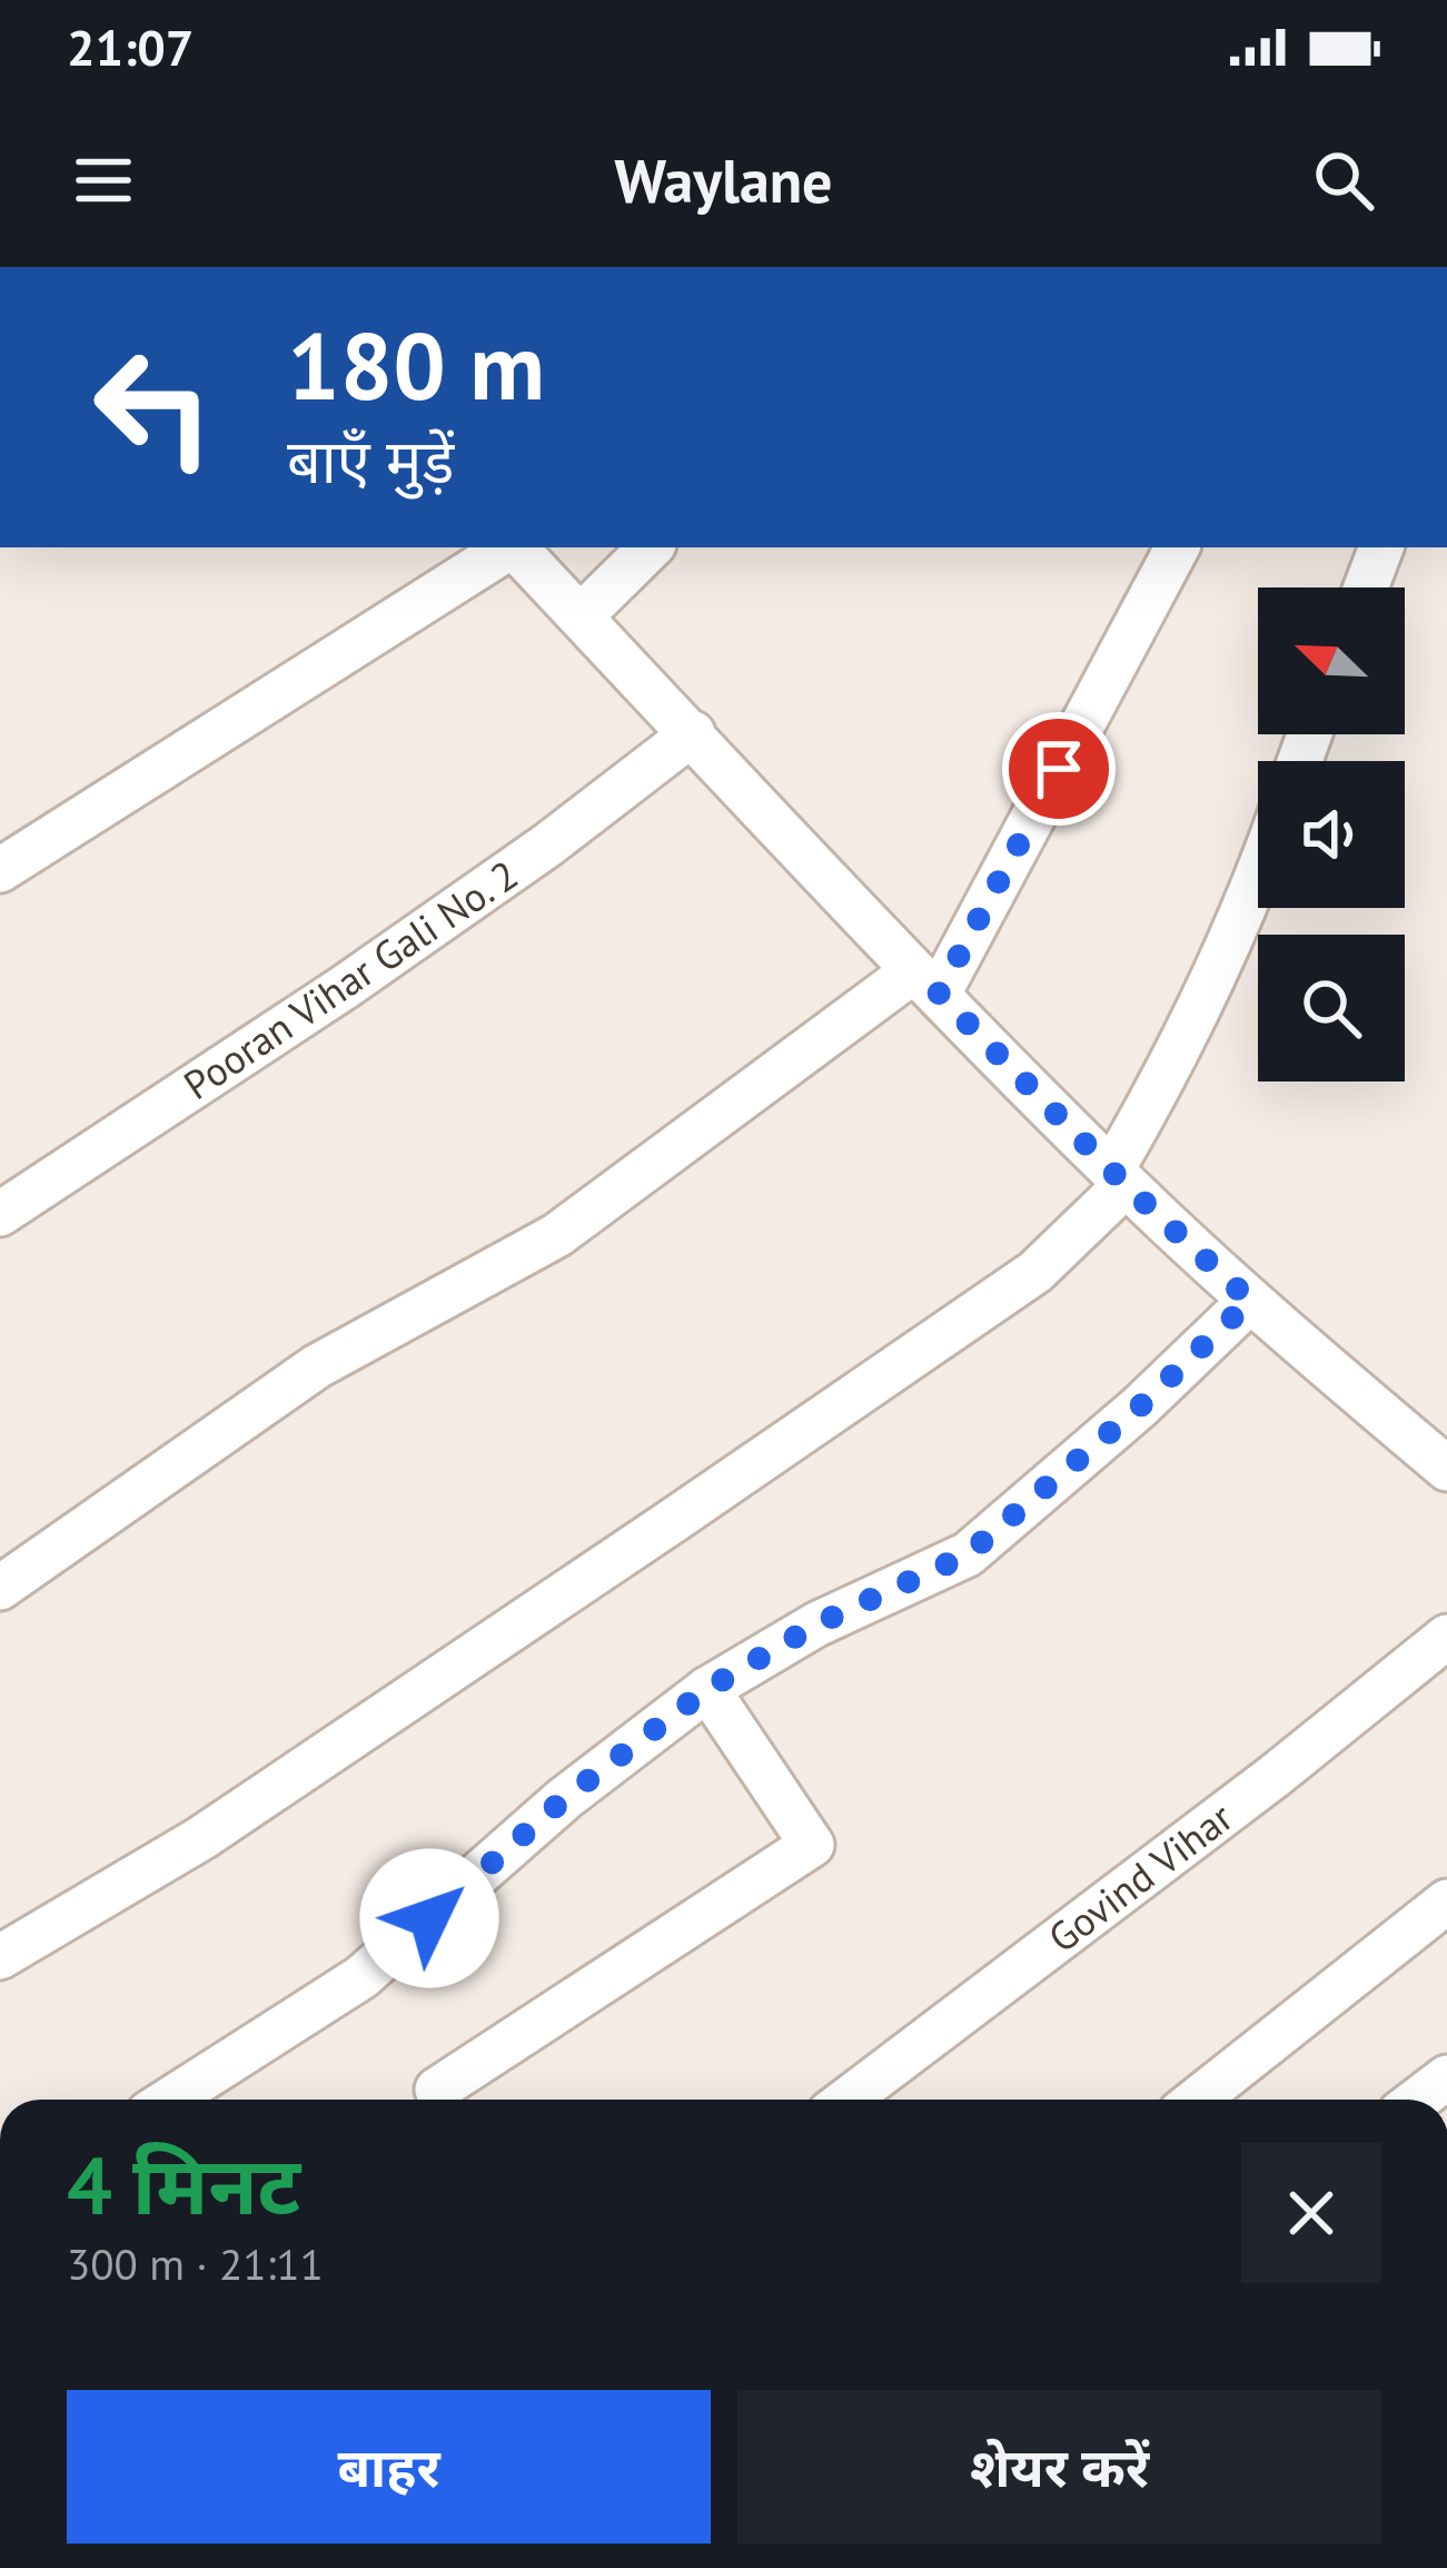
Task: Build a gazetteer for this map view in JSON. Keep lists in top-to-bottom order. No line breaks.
{"streets":{"street":["Pooran Vihar Gali No. 2","Govind Vihar"]},"north":"top left","page":{"status":"21:07","header":"Waylane","turn":["180 m","बाएँ मुड़ें"],"heading":["4 मिनट","300 m · 21:11"],"buttons":["बाहर","शेयर करें"]}}
